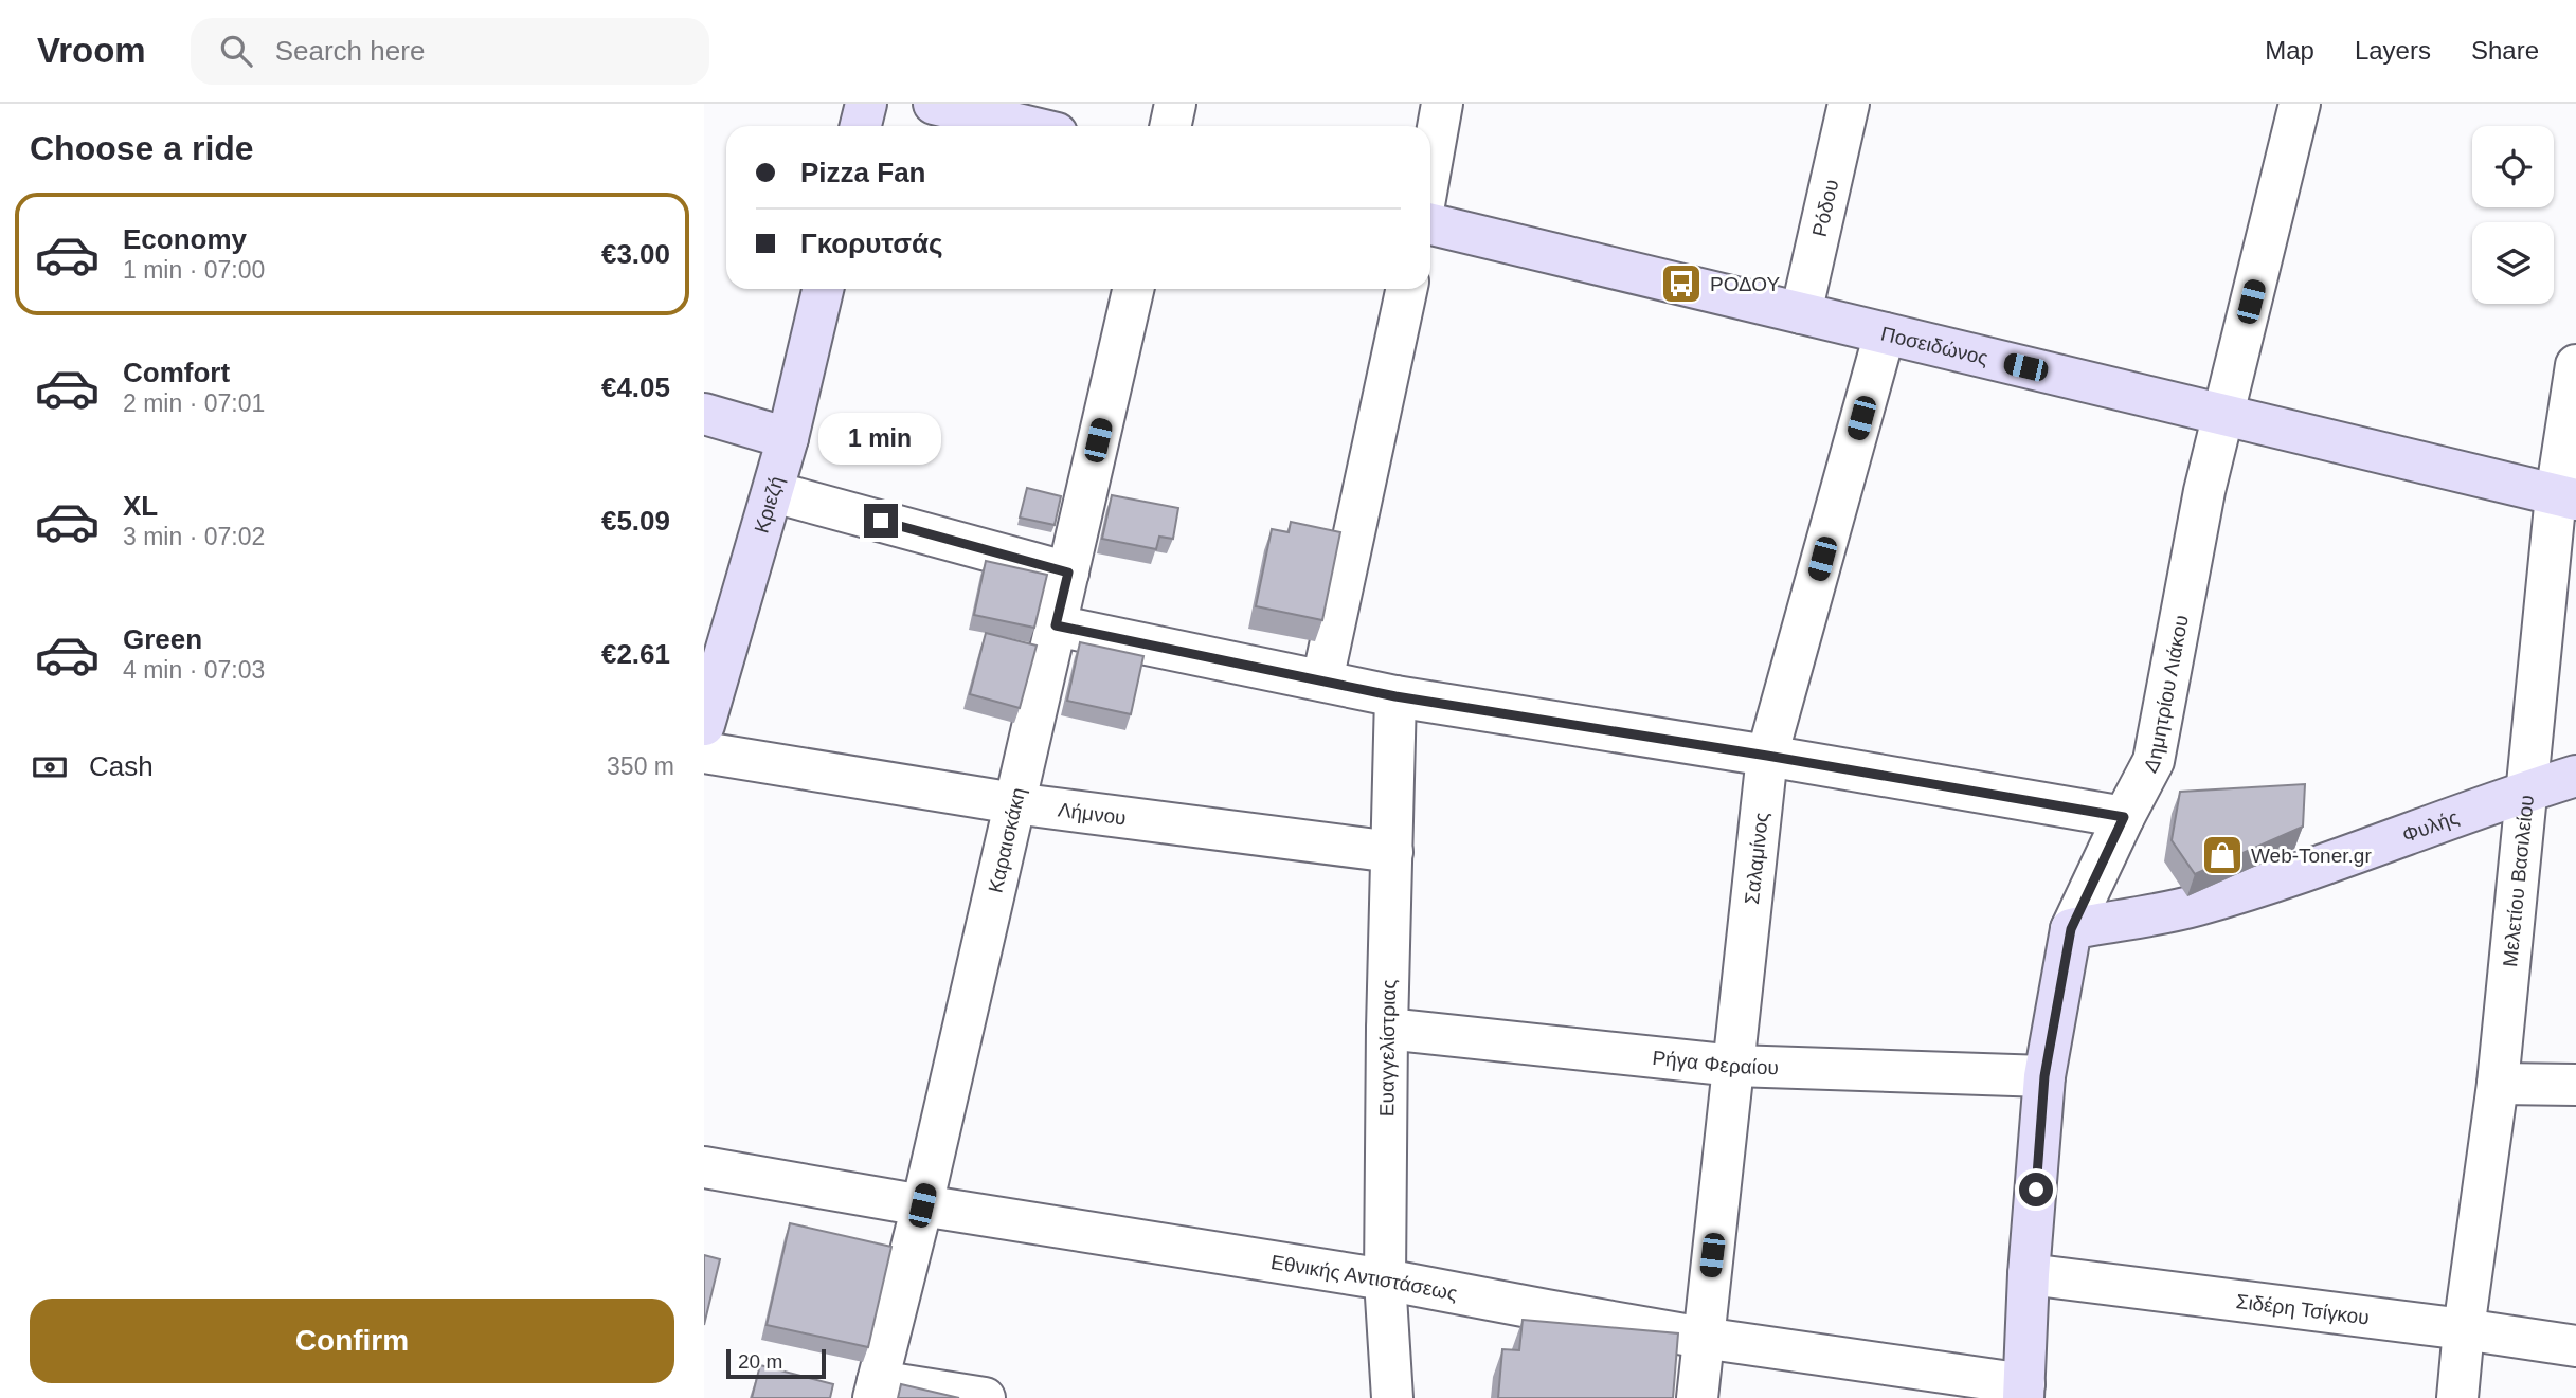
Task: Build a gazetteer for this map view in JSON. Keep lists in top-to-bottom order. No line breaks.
{"streets":{"street":["Ρόδου","Ποσειδώνος","Κριεζή","Δημητρίου Λιάκου","Λήμνου","Φυλής","Καραισκάκη","Σαλαμίνος","Μελετίου Βασιλείου","Ευαγγελίστριας","Ρήγα Φεραίου","Εθνικής Αντιστάσεως","Σιδέρη Τσίγκου"]},"crossings":[["Ρόδου","Ποσειδώνος"],["Ποσειδώνος","Δημητρίου Λιάκου"],["Ποσειδώνος","Σαλαμίνος"],["Ποσειδώνος","Μελετίου Βασιλείου"],["Δημητρίου Λιάκου","Φυλής"],["Δημητρίου Λιάκου","Ρήγα Φεραίου"],["Δημητρίου Λιάκου","Εθνικής Αντιστάσεως"],["Δημητρίου Λιάκου","Σιδέρη Τσίγκου"],["Λήμνου","Καραισκάκη"],["Λήμνου","Ευαγγελίστριας"],["Φυλής","Μελετίου Βασιλείου"],["Καραισκάκη","Εθνικής Αντιστάσεως"],["Σαλαμίνος","Ρήγα Φεραίου"],["Σαλαμίνος","Εθνικής Αντιστάσεως"],["Μελετίου Βασιλείου","Σιδέρη Τσίγκου"],["Ευαγγελίστριας","Ρήγα Φεραίου"],["Ευαγγελίστριας","Εθνικής Αντιστάσεως"]],"places":{"bus stop":["ΡΟΔΟΥ"],"shop":["Web-Toner.gr"]},"scale_bar":"20 m","page":{"header":"Vroom","search":"Search here","nav":["Map","Layers","Share"],"heading":"Choose a ride","banner":["Pizza Fan","Γκορυτσάς"],"list":[{"name":"Economy","note":"1 min · 07:00","value":"€3.00"},{"name":"Comfort","note":"2 min · 07:01","value":"€4.05"},{"name":"XL","note":"3 min · 07:02","value":"€5.09"},{"name":"Green","note":"4 min · 07:03","value":"€2.61"}],"bubble":"1 min","pay":["Cash","350 m"],"buttons":"Confirm","scale":"20 m"}}
